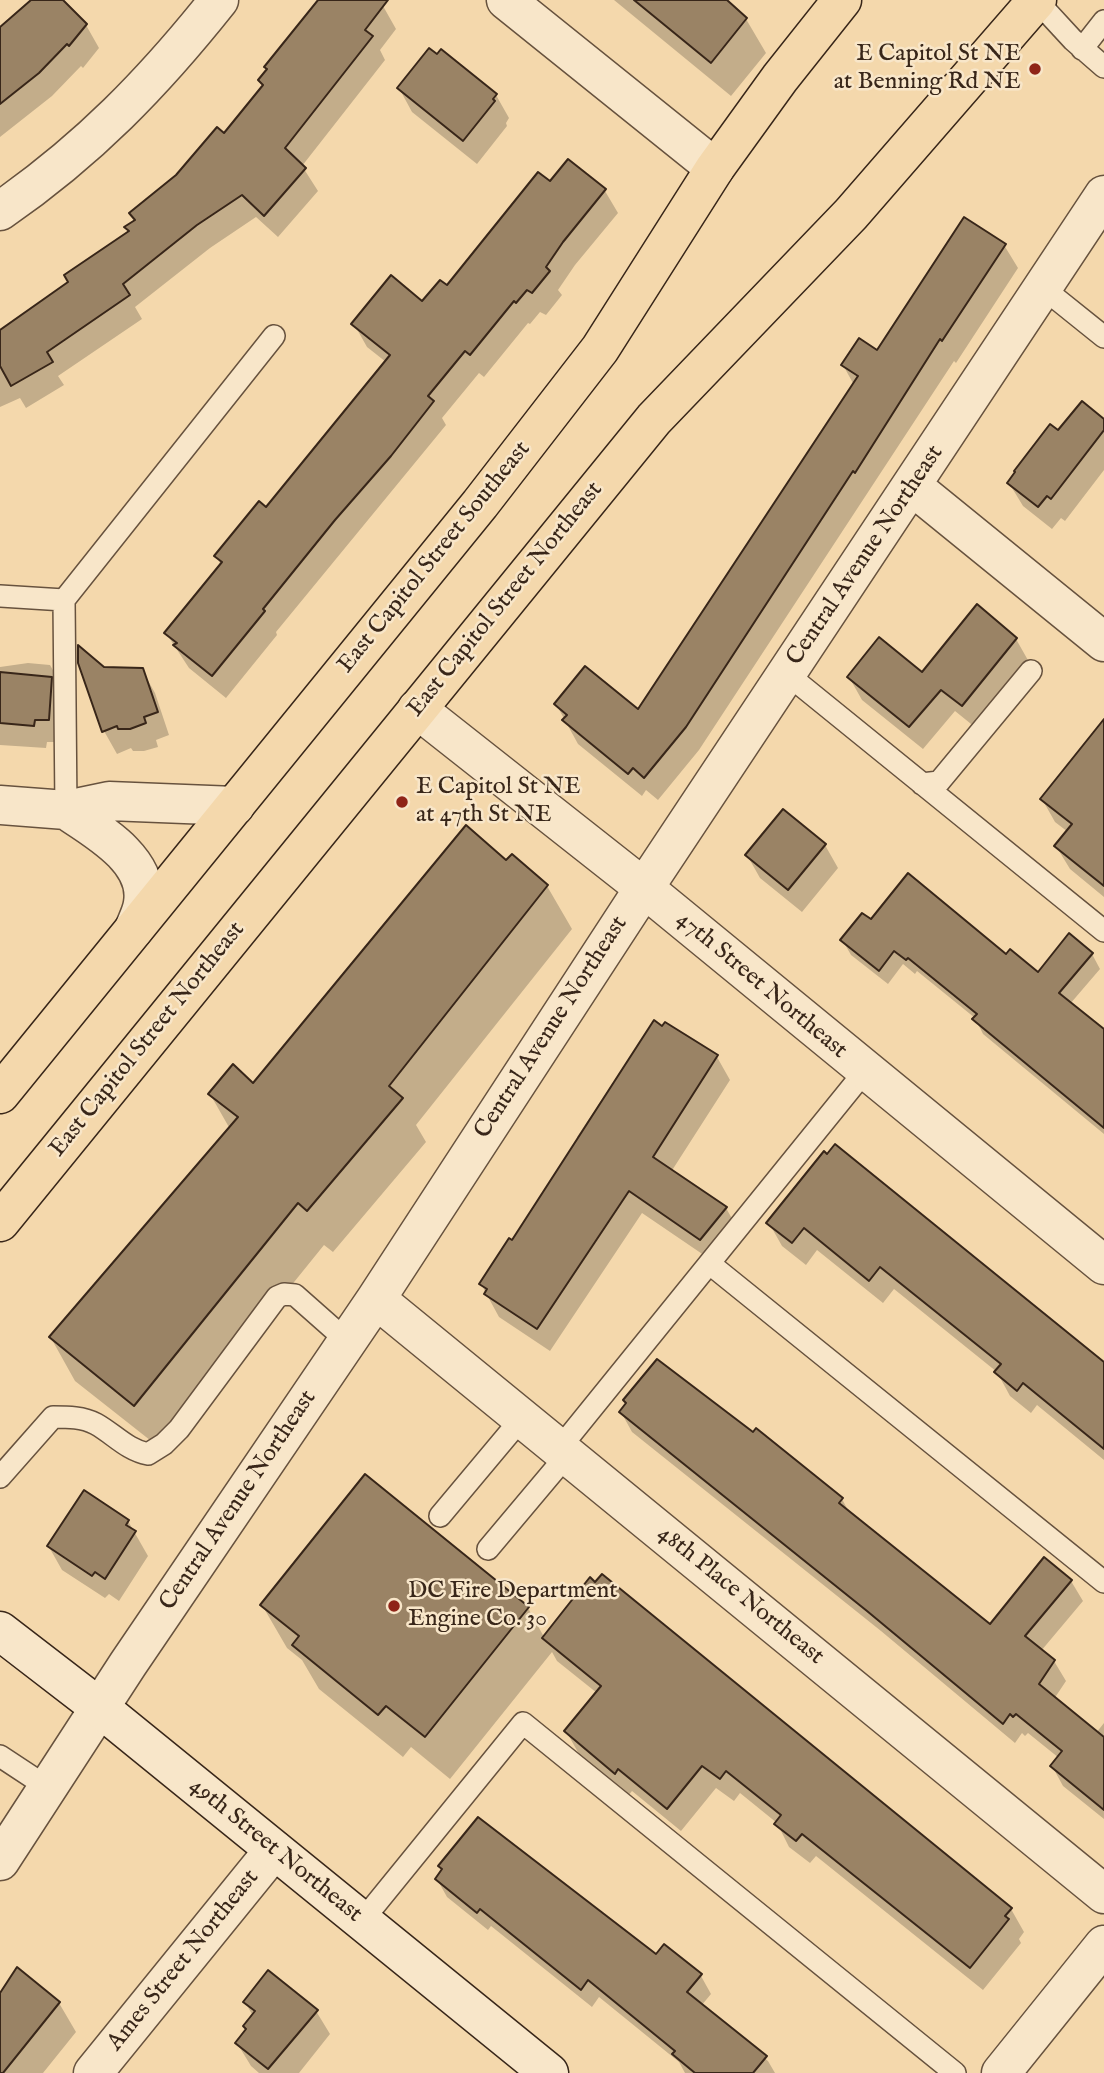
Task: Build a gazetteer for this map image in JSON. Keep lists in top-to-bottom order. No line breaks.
{"streets":{"main road":["East Capitol Street Southeast","East Capitol Street Northeast"],"street":["Central Avenue Northeast","47th Street Northeast","48th Place Northeast","49th Street Northeast","Ames Street Northeast"]},"crossings":[["Central Avenue Northeast","47th Street Northeast"],["Central Avenue Northeast","48th Place Northeast"],["Central Avenue Northeast","49th Street Northeast"],["East Capitol Street Northeast","47th Street Northeast"],["49th Street Northeast","Ames Street Northeast"]],"places":["E Capitol St NE at Benning Rd NE","E Capitol St NE at 47th St NE","DC Fire Department Engine Co. 30"]}
